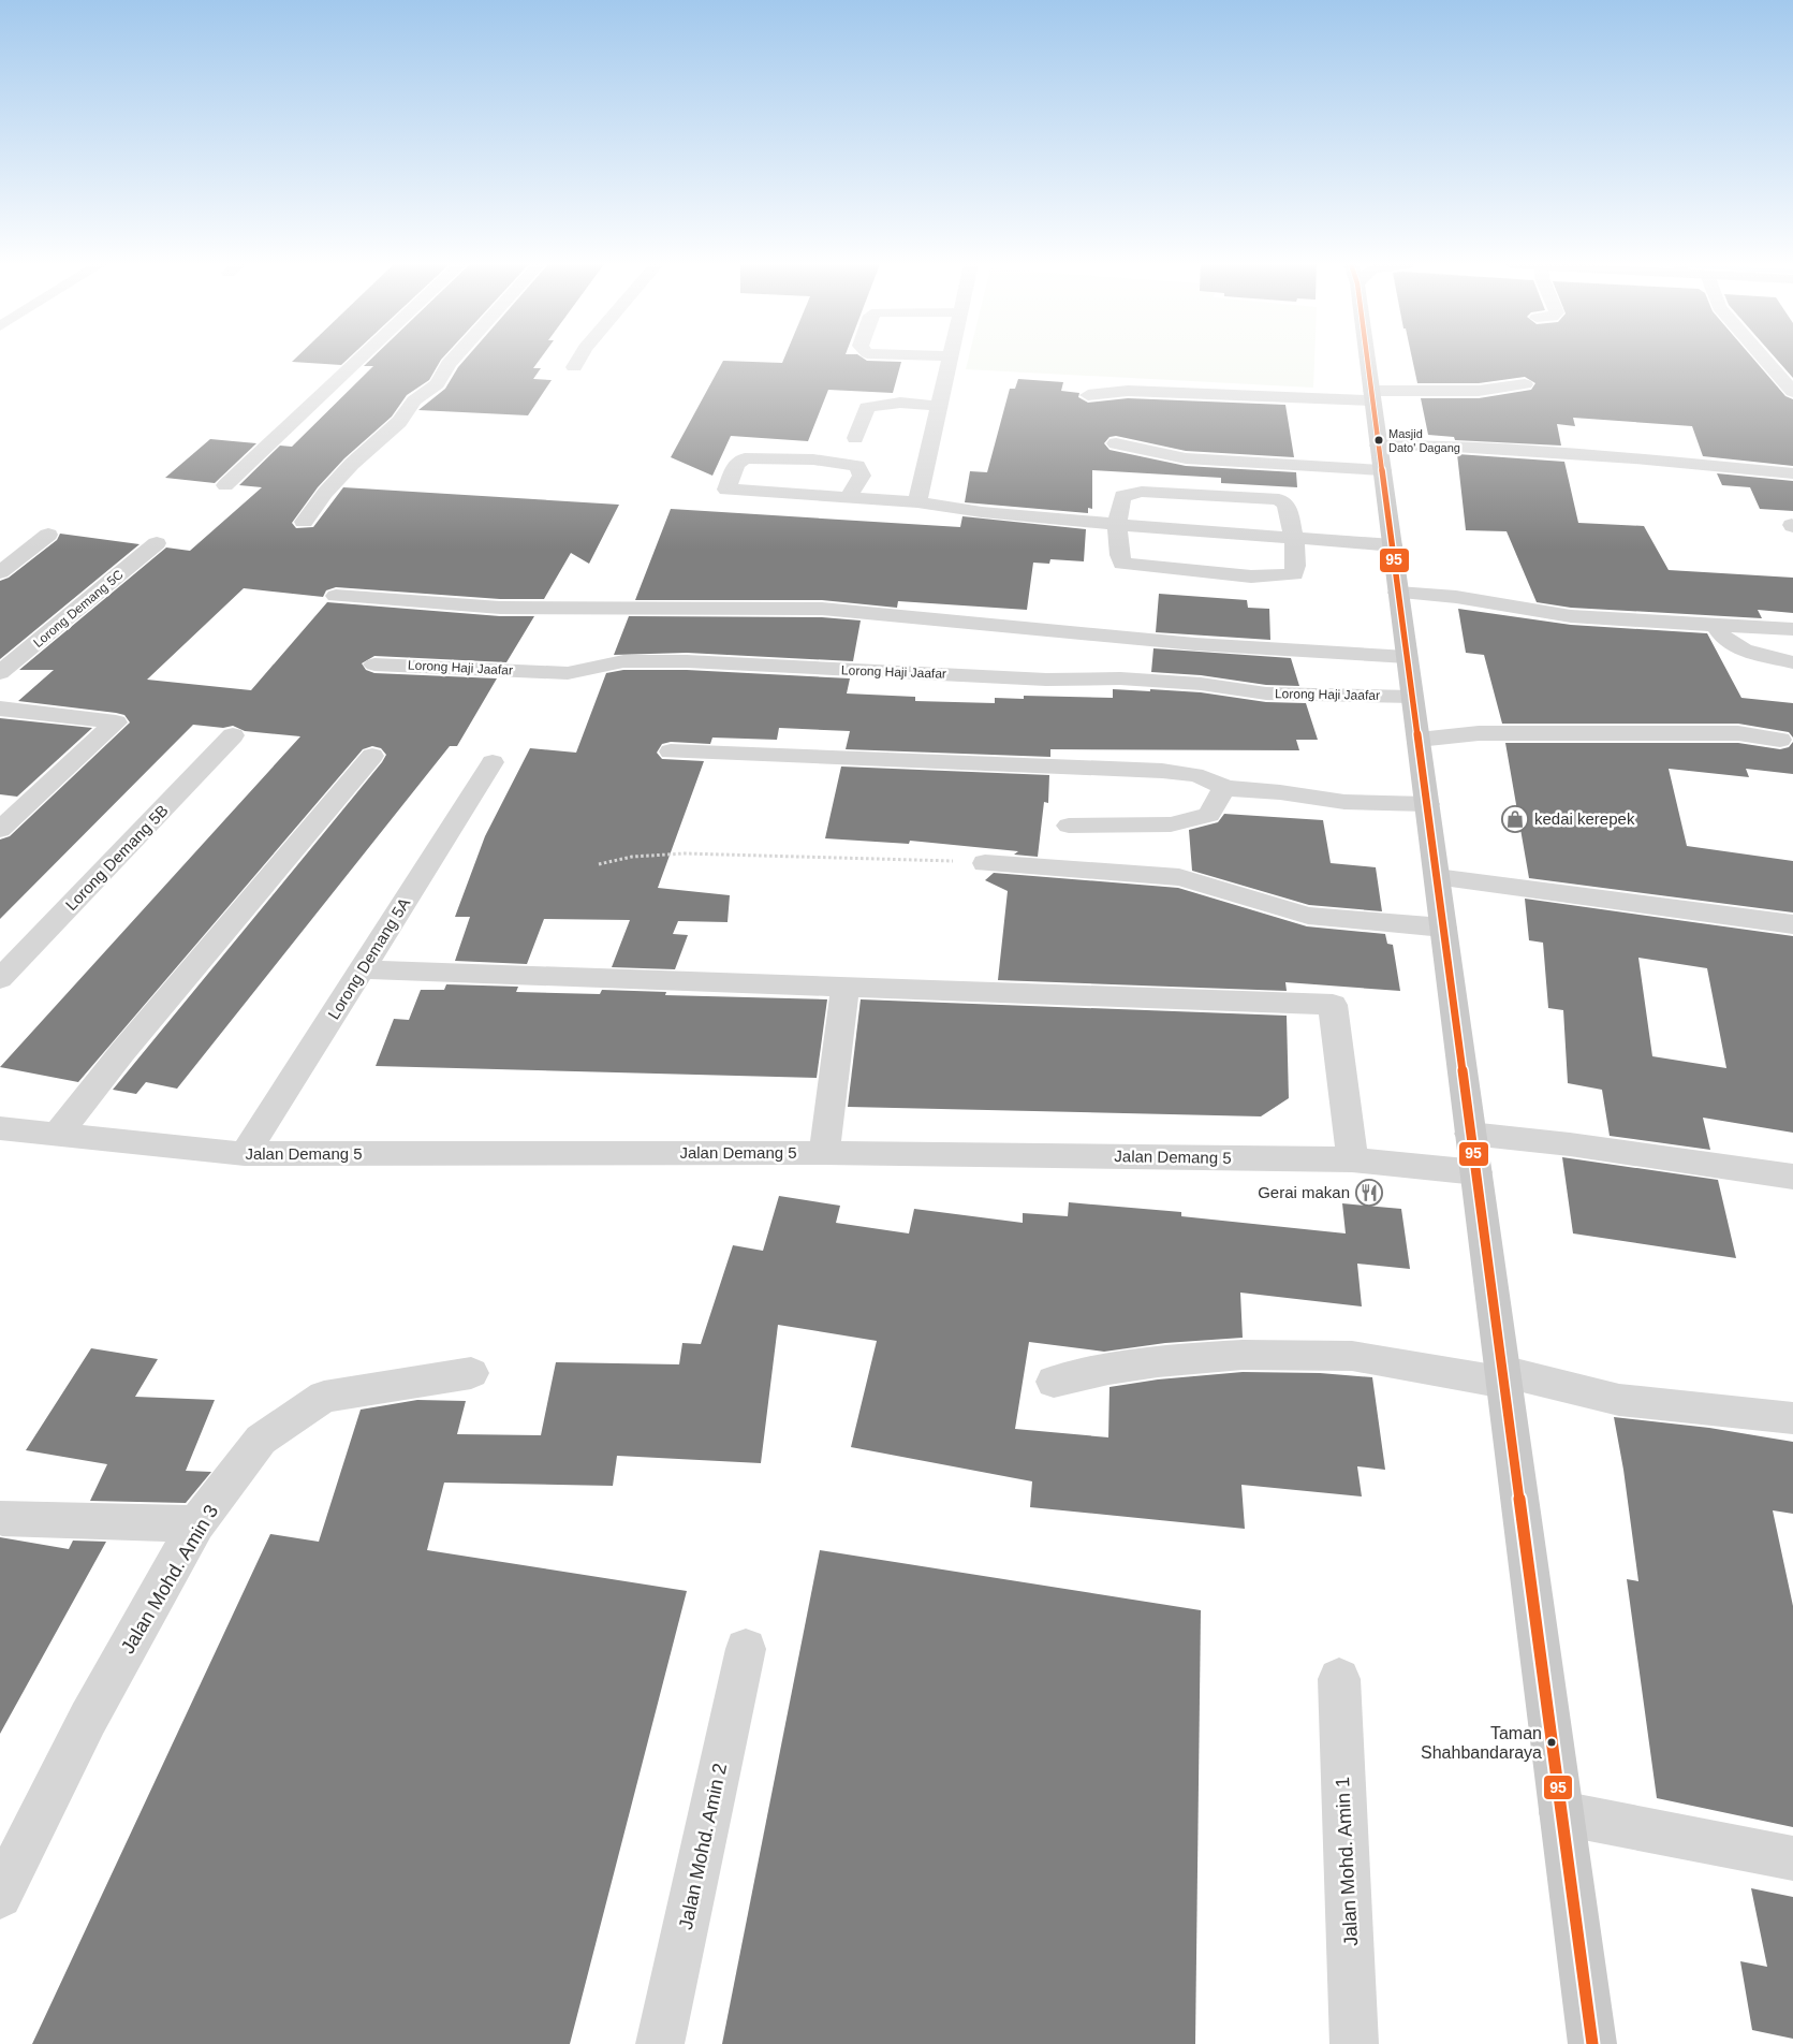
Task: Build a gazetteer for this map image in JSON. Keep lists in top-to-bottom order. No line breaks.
{"streets":{"street":["Lorong Demang 5C","Lorong Haji Jaafar","Lorong Demang 5B","Lorong Demang 5A","Jalan Demang 5","Jalan Mohd. Amin 3","Jalan Mohd. Amin 2","Jalan Mohd. Amin 1"]},"crossings":[["Lorong Demang 5A","Jalan Demang 5"]],"places":{"other":["Masjid Dato' Dagang","Taman Shahbandaraya"],"shop":["kedai kerepek"],"restaurant":["Gerai makan"]},"lines":["transit line 95"]}
